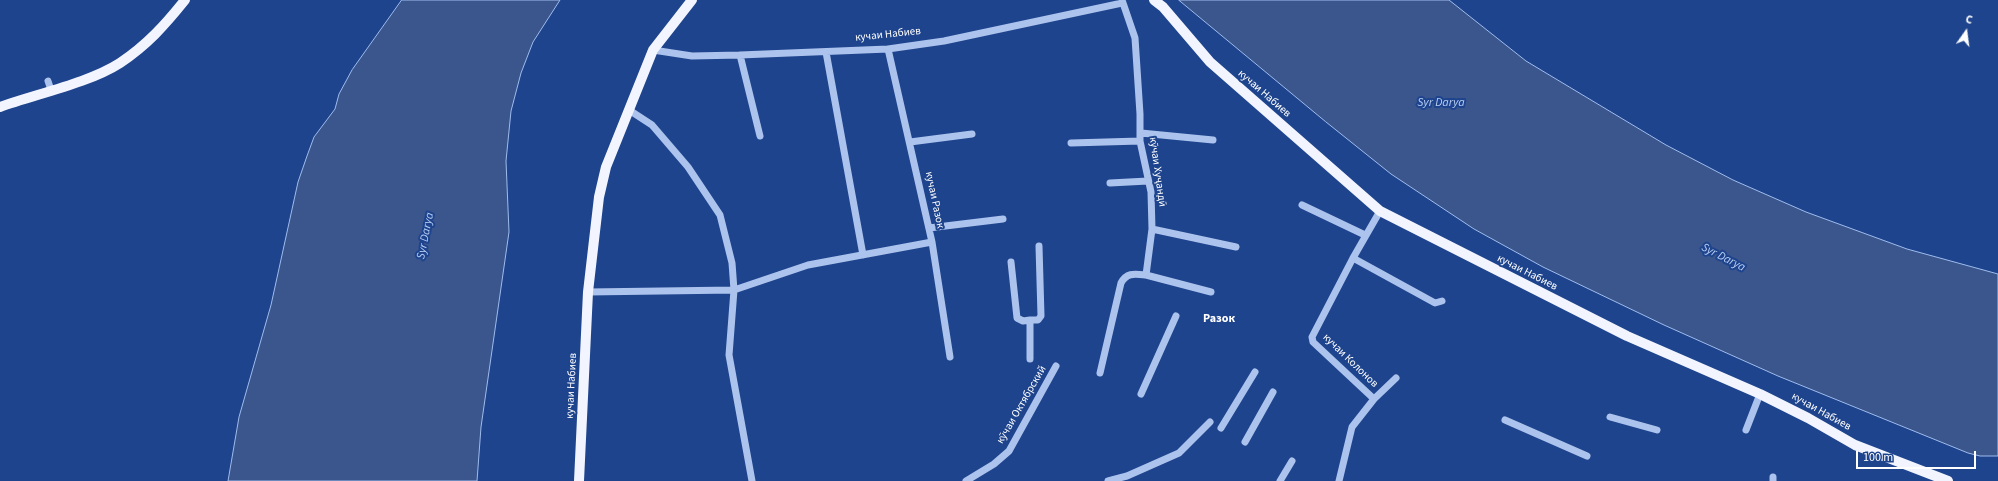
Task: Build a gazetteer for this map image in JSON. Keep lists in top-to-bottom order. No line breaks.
{"streets":{"main road":["кучаи Набиев"],"street":["кӯчаи Хуҷандӣ","кучаи Разок","кучаи Колонов","кӯчаи Октябрский"]},"crossings":[["кучаи Набиев","кӯчаи Хуҷандӣ"],["кучаи Набиев","кучаи Разок"],["кучаи Набиев","кучаи Колонов"]],"districts":["Разок"],"water":["Syr Darya"],"scale_bar":"100 m","north":"top"}
